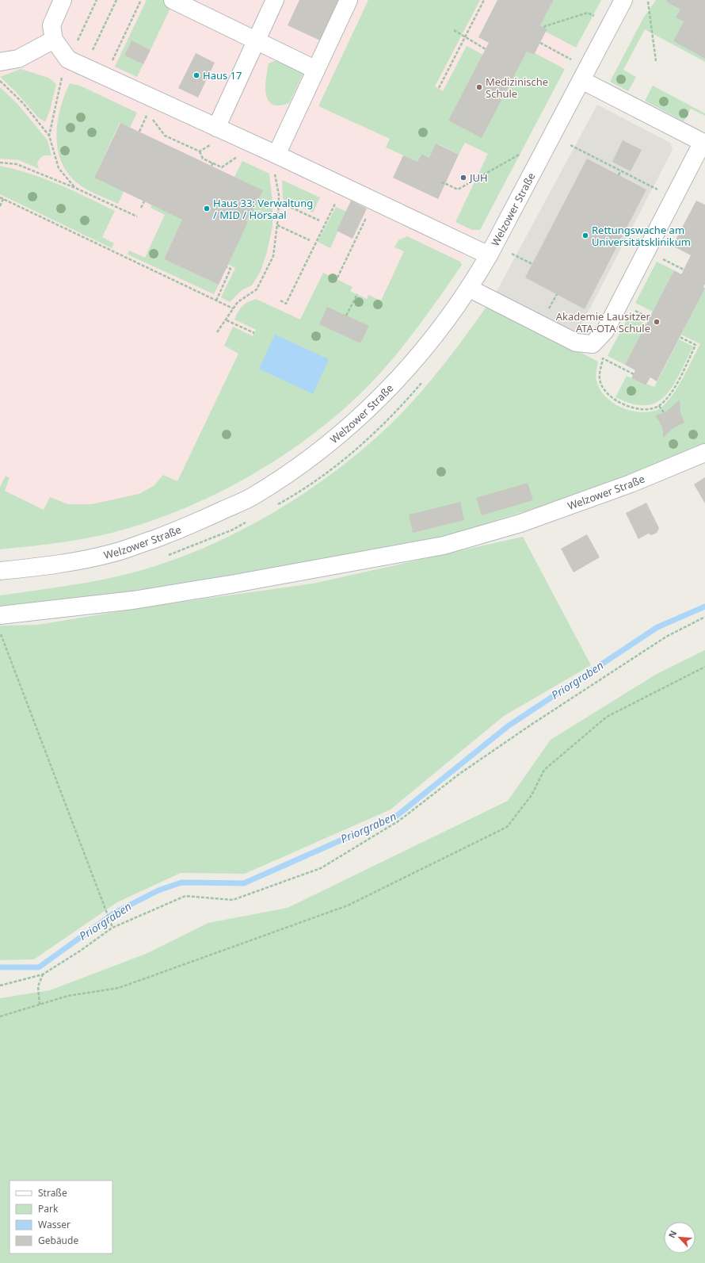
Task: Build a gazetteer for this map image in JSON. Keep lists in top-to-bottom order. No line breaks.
{"streets":{"street":["Welzower Straße"]},"water":["Priorgraben"],"places":["Haus 17","Medizinische Schule","JUH","Haus 33: Verwaltung / MID / Hörsaal","Rettungswache am Universitätsklinikum","Akademie Lausitzer ATA-OTA Schule"],"legend":["Straße","Park","Wasser","Gebäude"],"north":"top left"}
